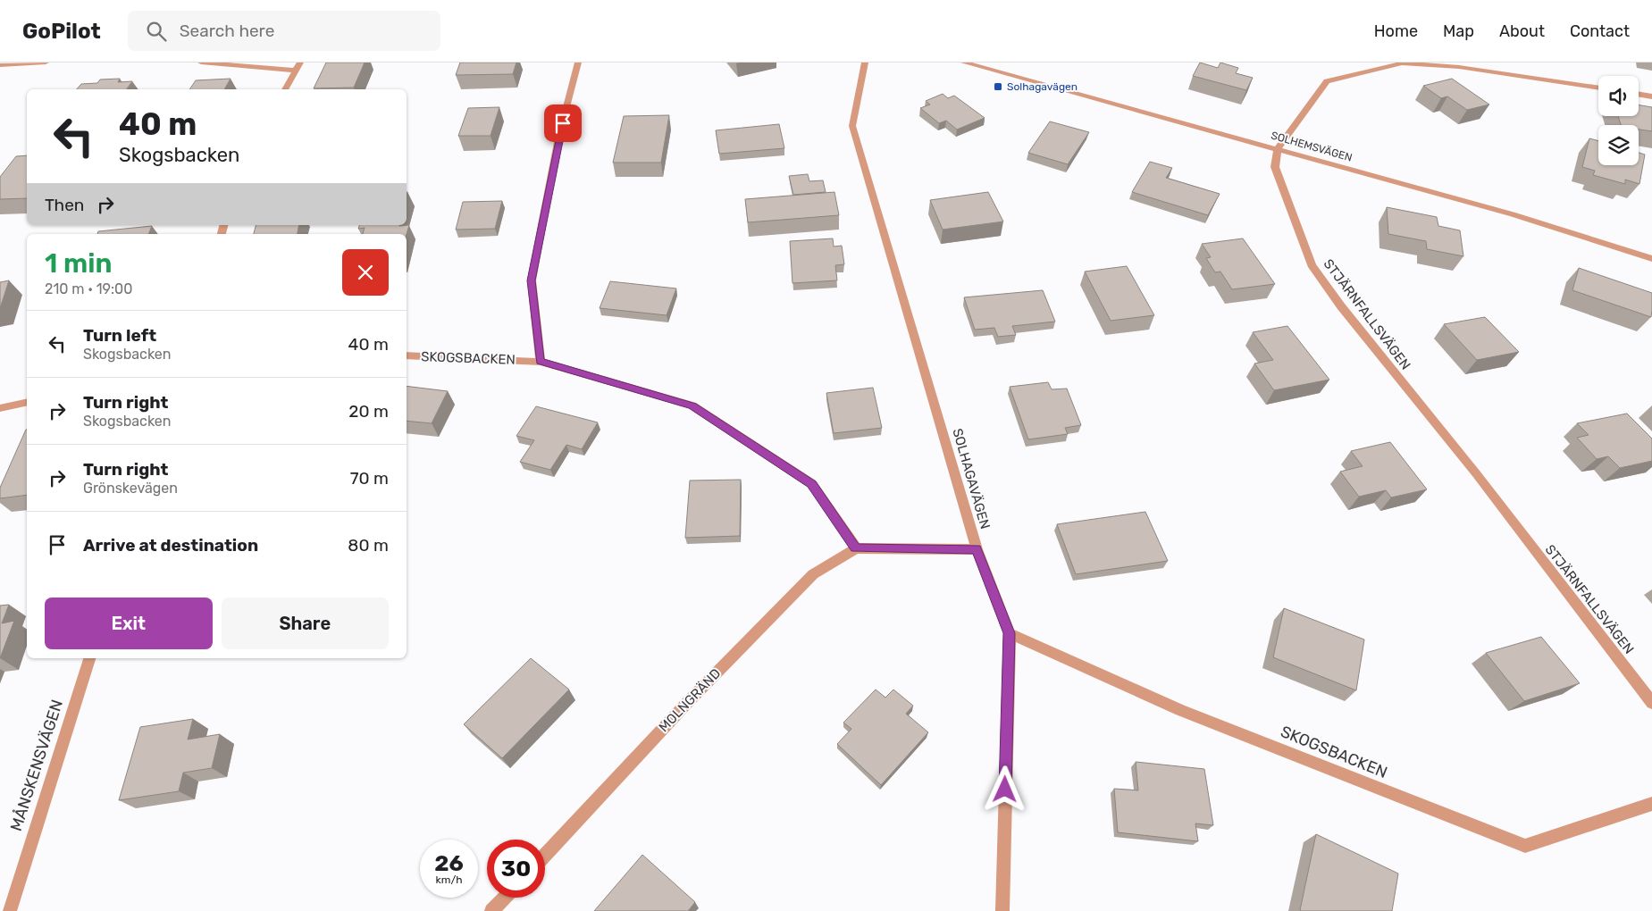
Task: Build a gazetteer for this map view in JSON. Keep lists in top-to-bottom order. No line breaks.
{"streets":{"street":["SOLHEMSVÄGEN","STJÄRNFALLSVÄGEN","SKOGSBACKEN","SOLHAGAVÄGEN","MOLNGRÄND","MÅNSKENSVÄGEN"]},"crossings":[["SOLHEMSVÄGEN","STJÄRNFALLSVÄGEN"],["SKOGSBACKEN","SOLHAGAVÄGEN"],["SKOGSBACKEN","MOLNGRÄND"]],"places":{"transit":["Solhagavägen"]},"page":{"header":"GoPilot","search":"Search here","nav":["Home","Map","About","Contact"],"turn":["40 m","Skogsbacken"],"then":"Then","heading":["1 min","210 m · 19:00"],"list":[{"name":"Turn left","note":"Skogsbacken","value":"40 m"},{"name":"Turn right","note":"Skogsbacken","value":"20 m"},{"name":"Turn right","note":"Grönskevägen","value":"70 m"},{"name":"Arrive at destination","value":"80 m"}],"buttons":["Exit","Share"],"speed":"26 km/h","limit":"30"}}
